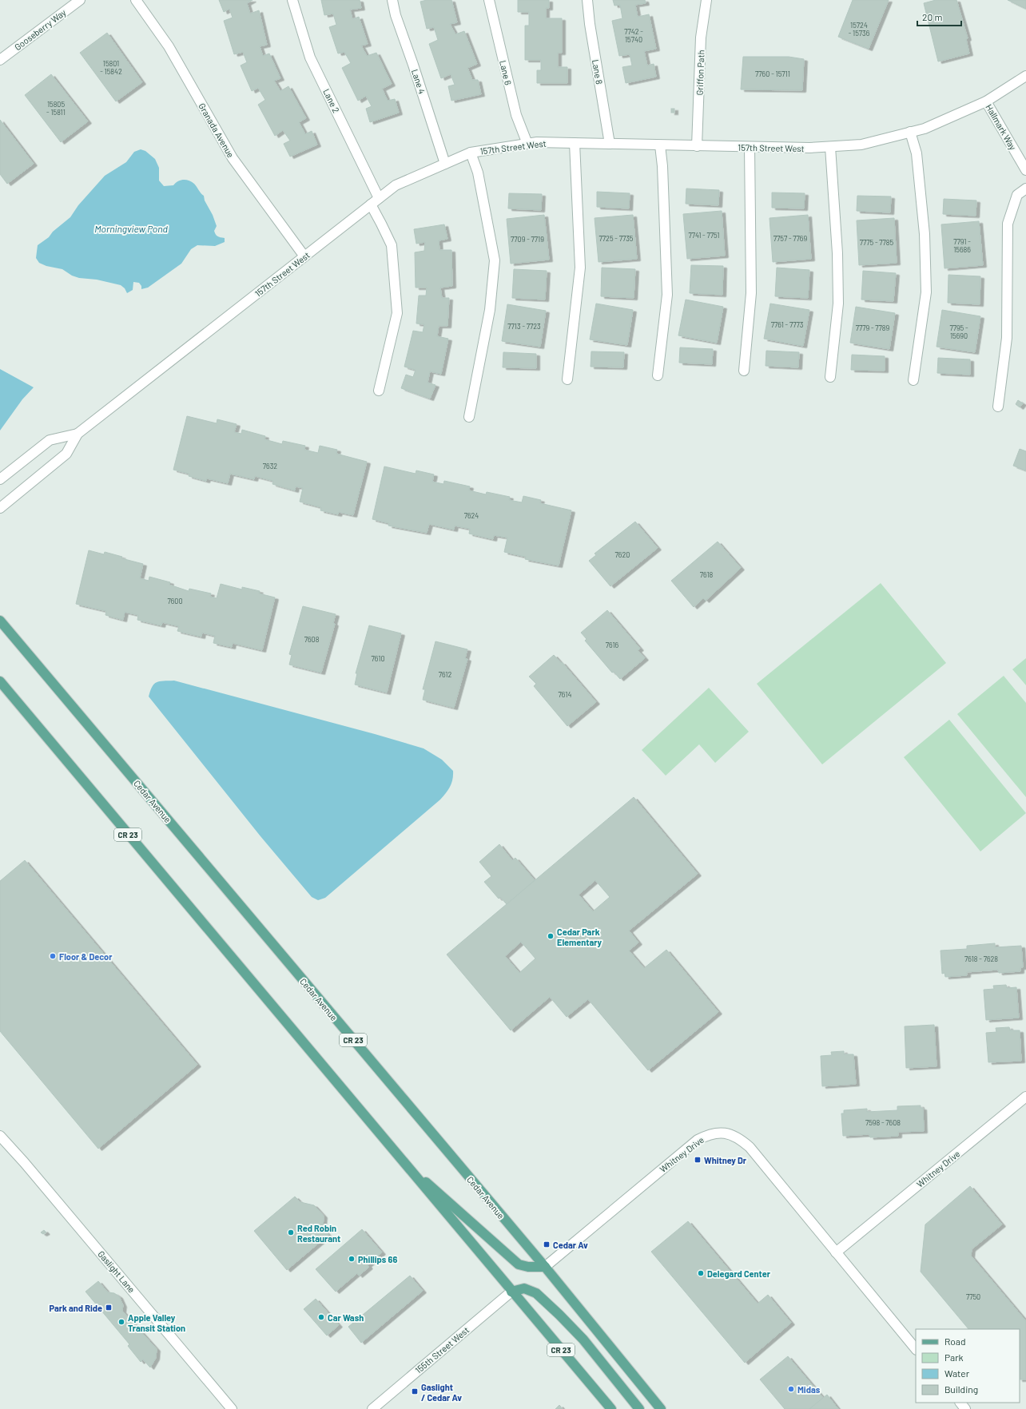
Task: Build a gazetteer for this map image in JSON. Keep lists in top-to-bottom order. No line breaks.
{"streets":{"main road":["Cedar Avenue","CR 23"],"street":["Gooseberry Way","Lane 8","Lane 6","Griffon Path","Lane 4","Lane 2","Hallmark Way","Granada Avenue","157th Street West","Whitney Drive","Gaslight Lane","155th Street West"]},"crossings":[["Lane 8","157th Street West"],["Lane 6","157th Street West"],["Griffon Path","157th Street West"],["Lane 4","157th Street West"],["Lane 2","157th Street West"],["Hallmark Way","157th Street West"],["Granada Avenue","157th Street West"],["Cedar Avenue","Whitney Drive"],["CR 23","155th Street West"]],"water":["Morningview Pond"],"places":{"other":["Cedar Park Elementary","Floor & Decor","Red Robin Restaurant","Phillips 66","Delegard Center","Car Wash","Apple Valley Transit Station","Midas"],"transit":["Whitney Dr","Cedar Av","Park and Ride","Gaslight / Cedar Av"]},"house_numbers":["15724 - 15736","7742 - 15740","15801 - 15842","7760 - 15711","15805 - 15811","7741 - 7751","7725 - 7735","7757 - 7769","7709 - 7719","7791 - 15686","7775 - 7785","7761 - 7773","7713 - 7723","7779 - 7789","7795 - 15690","7632","7624","7620","7618","7600","7608","7616","7610","7612","7614","7618 - 7628","7598 - 7608","7750"],"legend":["Road","Park","Water","Building"],"scale_bar":"20 m"}
